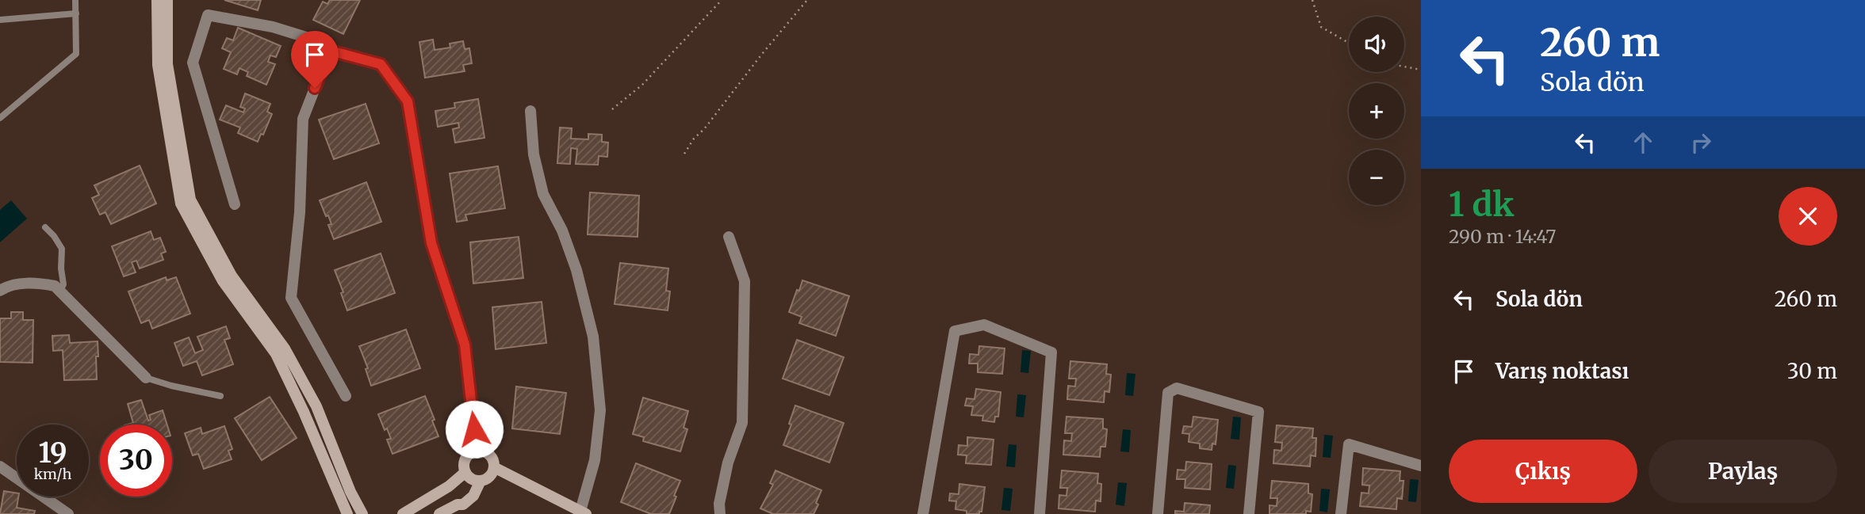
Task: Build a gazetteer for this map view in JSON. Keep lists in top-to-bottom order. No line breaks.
{"page":{"turn":["260 m","Sola dön"],"map_buttons":["+","−"],"heading":["1 dk","290 m · 14:47"],"list":[{"name":"Sola dön","value":"260 m"},{"name":"Varış noktası","value":"30 m"}],"speed":"19 km/h","limit":"30","buttons":["Çıkış","Paylaş"]}}
